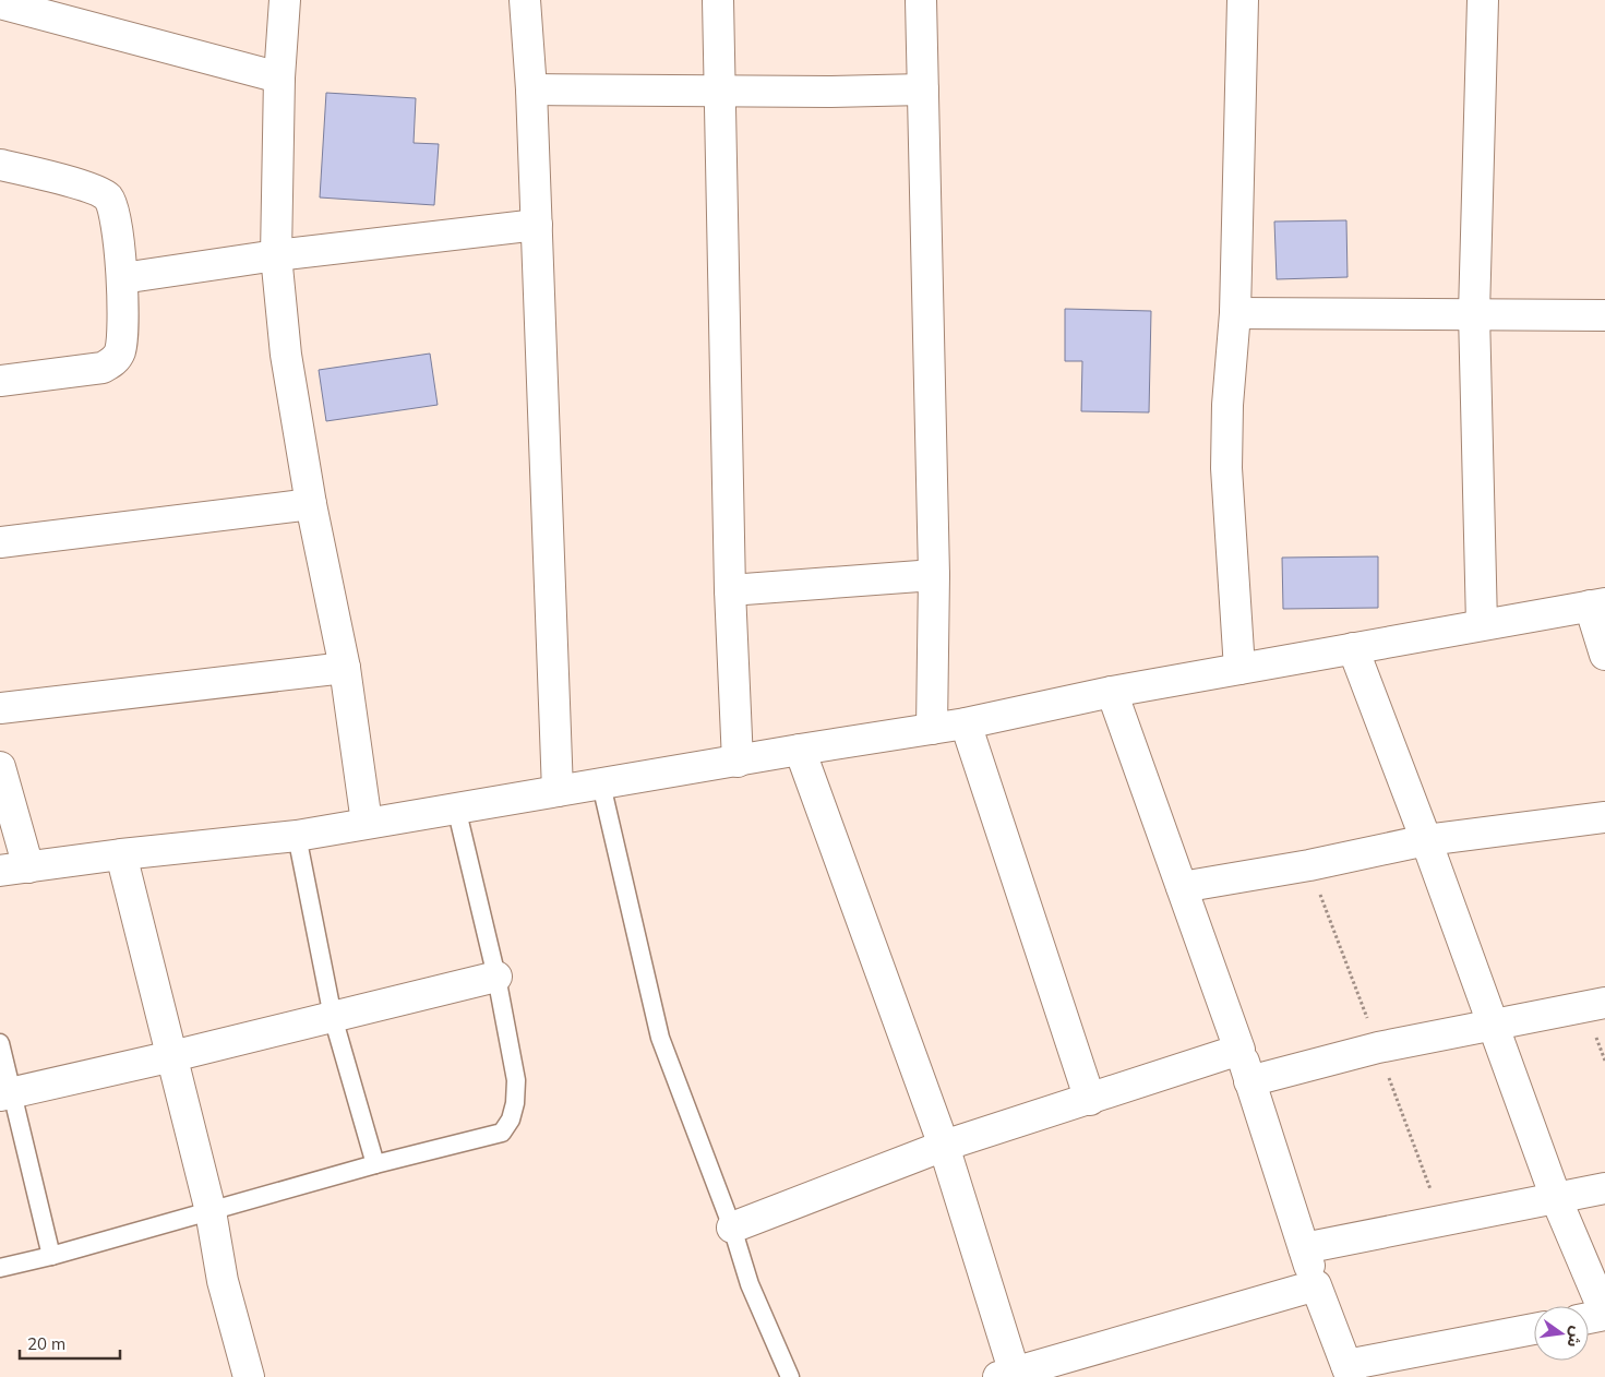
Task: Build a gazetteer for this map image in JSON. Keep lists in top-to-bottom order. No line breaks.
{"scale_bar":"20 m","north":"right"}
